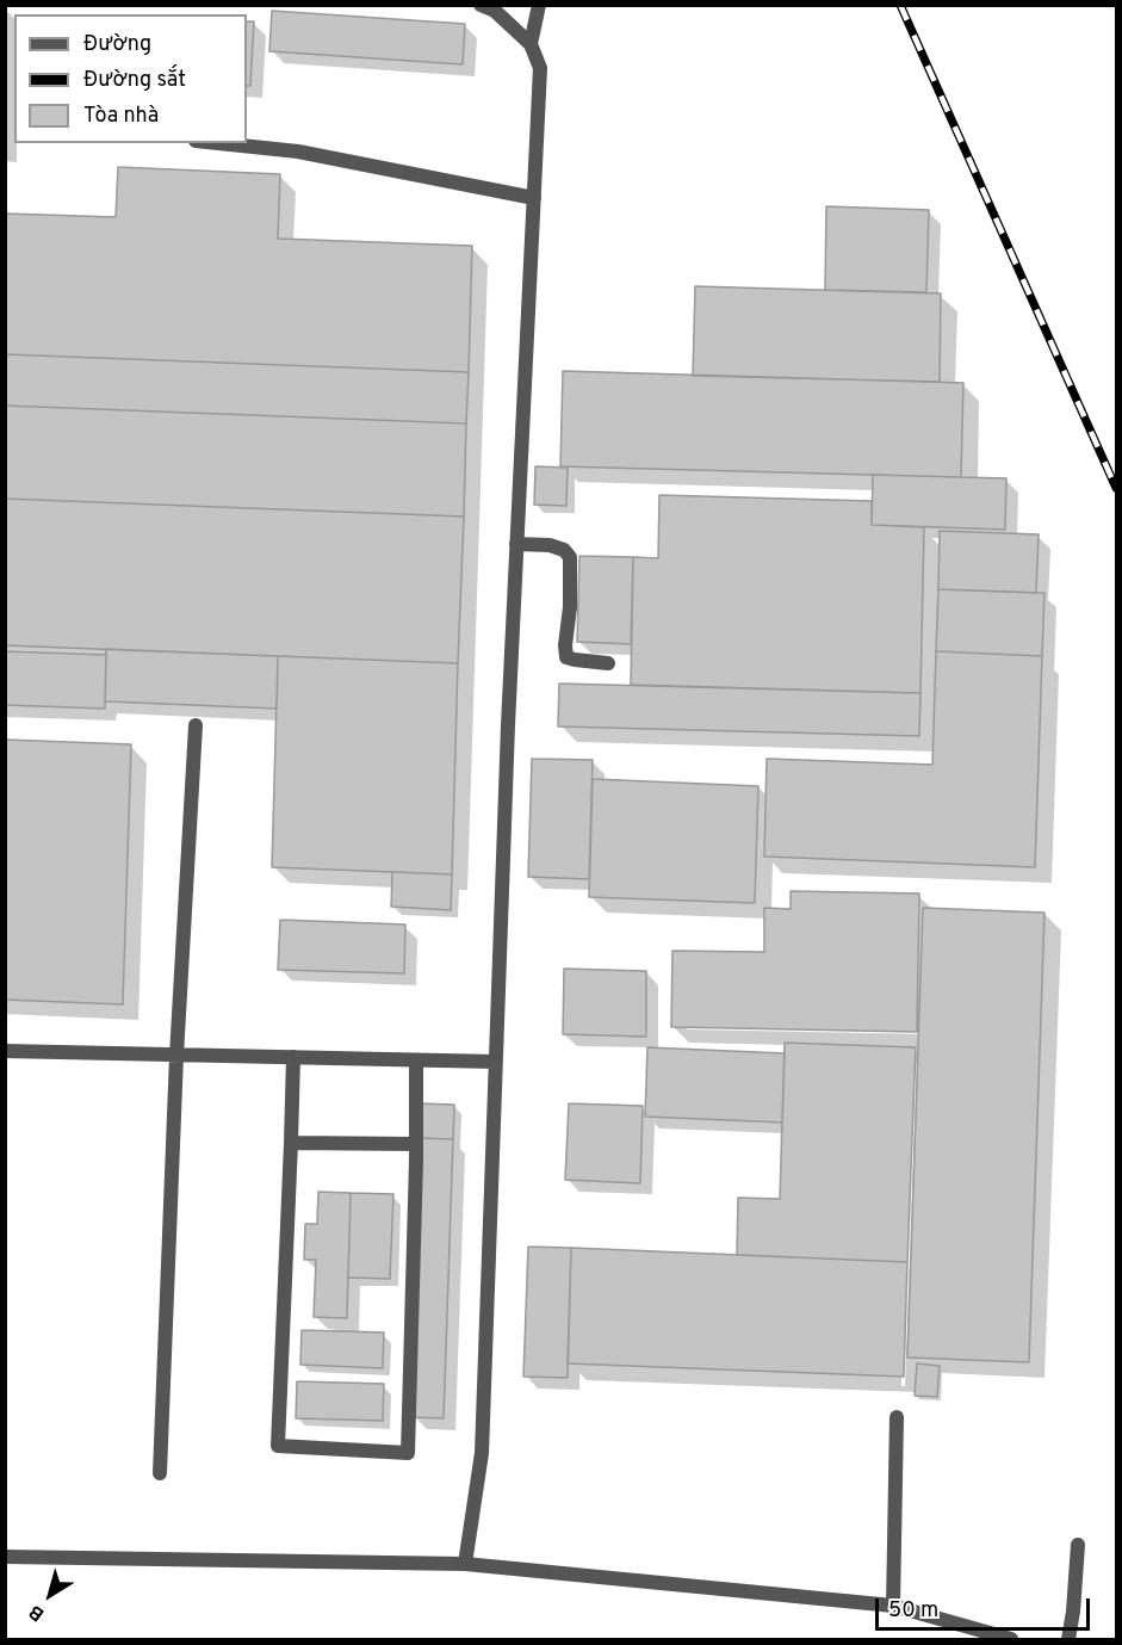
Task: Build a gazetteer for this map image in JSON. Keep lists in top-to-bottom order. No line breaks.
{"legend":["Đường","Đường sắt","Tòa nhà"],"scale_bar":"50 m","north":"bottom left"}
